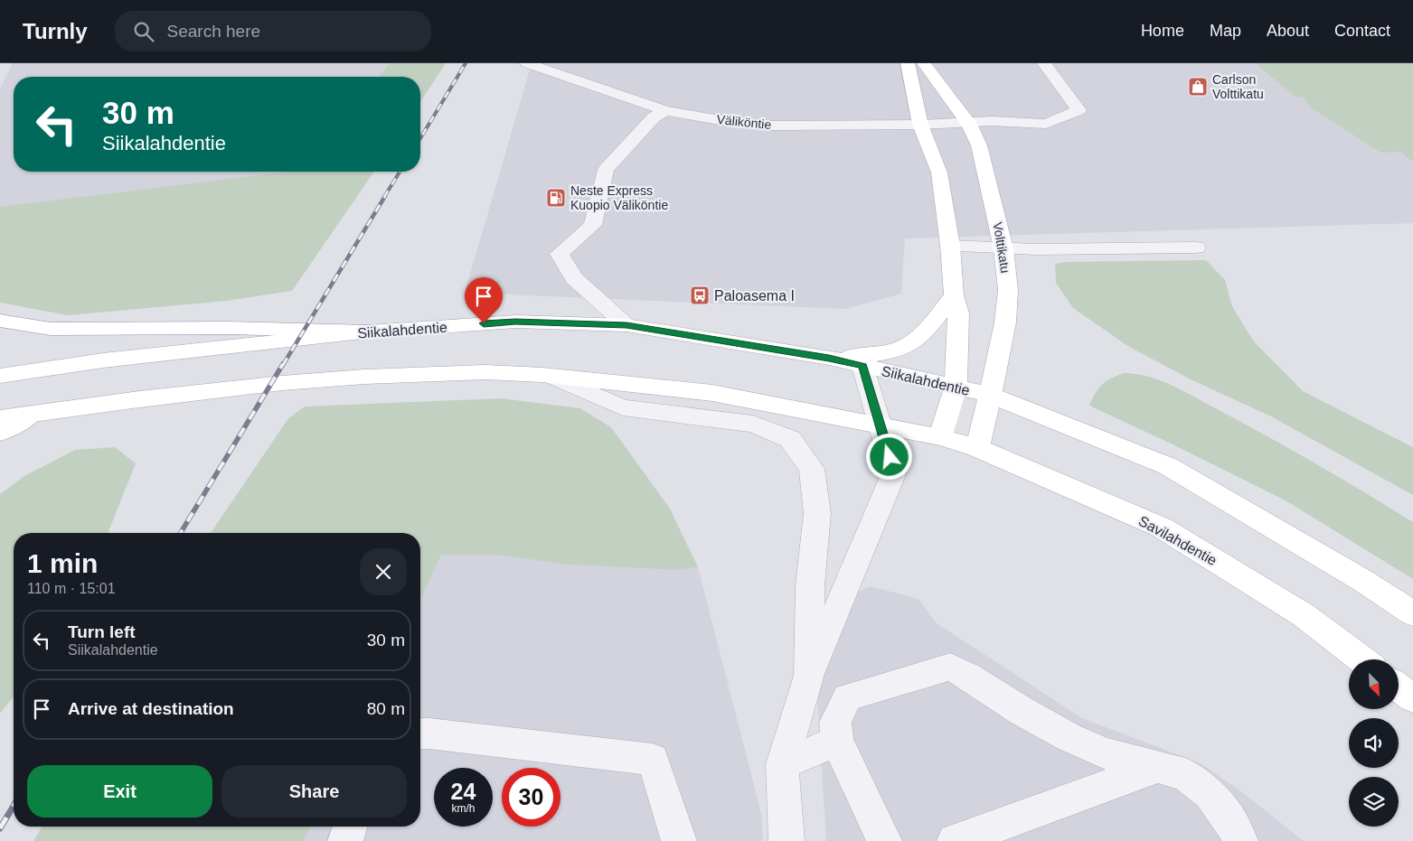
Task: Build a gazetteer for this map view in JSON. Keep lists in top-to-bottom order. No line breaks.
{"streets":{"main road":["Volttikatu","Siikalahdentie","Savilahdentie"],"street":["Väliköntie"]},"crossings":[["Väliköntie","Volttikatu"],["Volttikatu","Siikalahdentie"],["Volttikatu","Savilahdentie"]],"places":{"shop":["Carlson Volttikatu"],"fuel station":["Neste Express Kuopio Väliköntie"],"bus stop":["Paloasema I"]},"north":"bottom right","page":{"header":"Turnly","search":"Search here","nav":["Home","Map","About","Contact"],"turn":["30 m","Siikalahdentie"],"heading":["1 min","110 m · 15:01"],"list":[{"name":"Turn left","note":"Siikalahdentie","value":"30 m"},{"name":"Arrive at destination","value":"80 m"}],"buttons":["Exit","Share"],"speed":"24 km/h","limit":"30"}}
